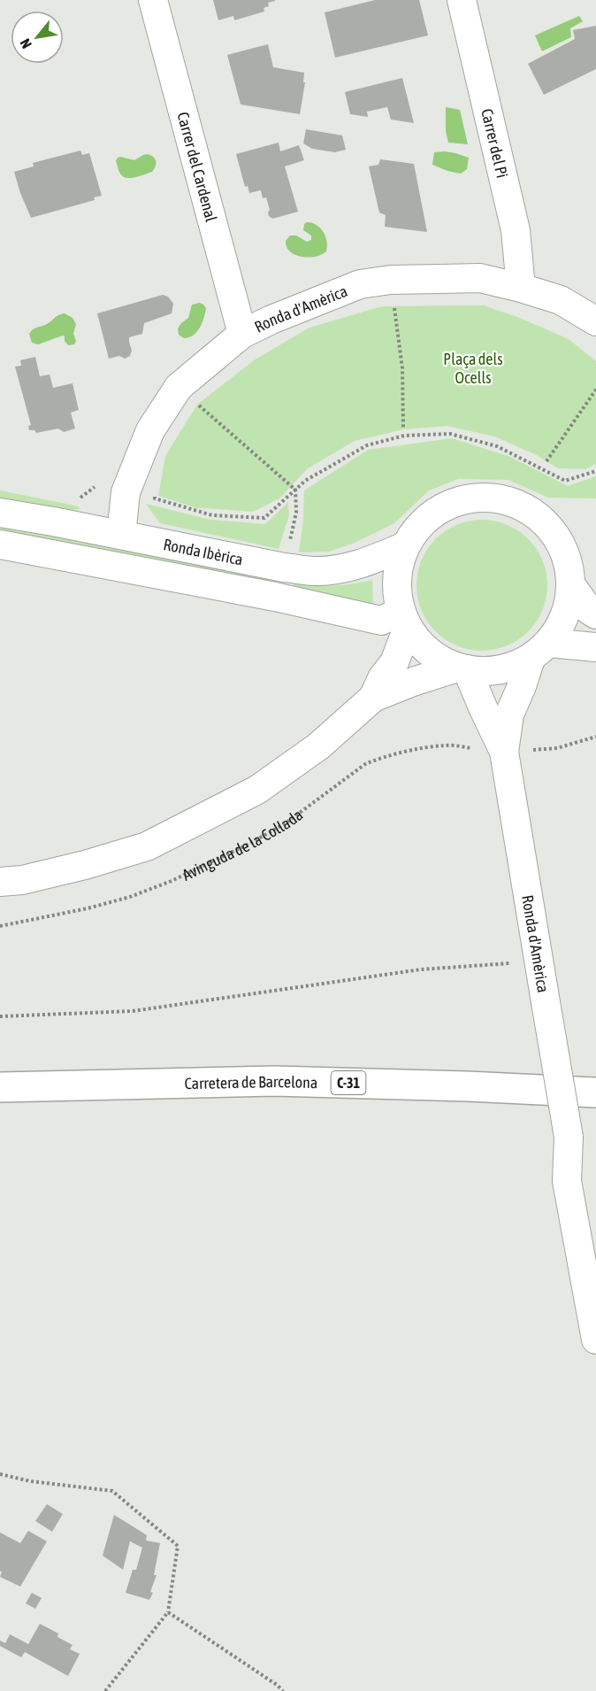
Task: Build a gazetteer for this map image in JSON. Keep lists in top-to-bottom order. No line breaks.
{"streets":{"highway":["Carretera de Barcelona","C-31"],"street":["Carrer del Pi","Carrer del Cardenal","Ronda d'Amèrica","Ronda Ibèrica"],"path":["Avinguda de la Collada"]},"crossings":[["Carrer del Pi","Ronda d'Amèrica"],["Carrer del Cardenal","Ronda d'Amèrica"],["Ronda d'Amèrica","Ronda Ibèrica"]],"parks":["Plaça dels Ocells"],"north":"bottom left"}
